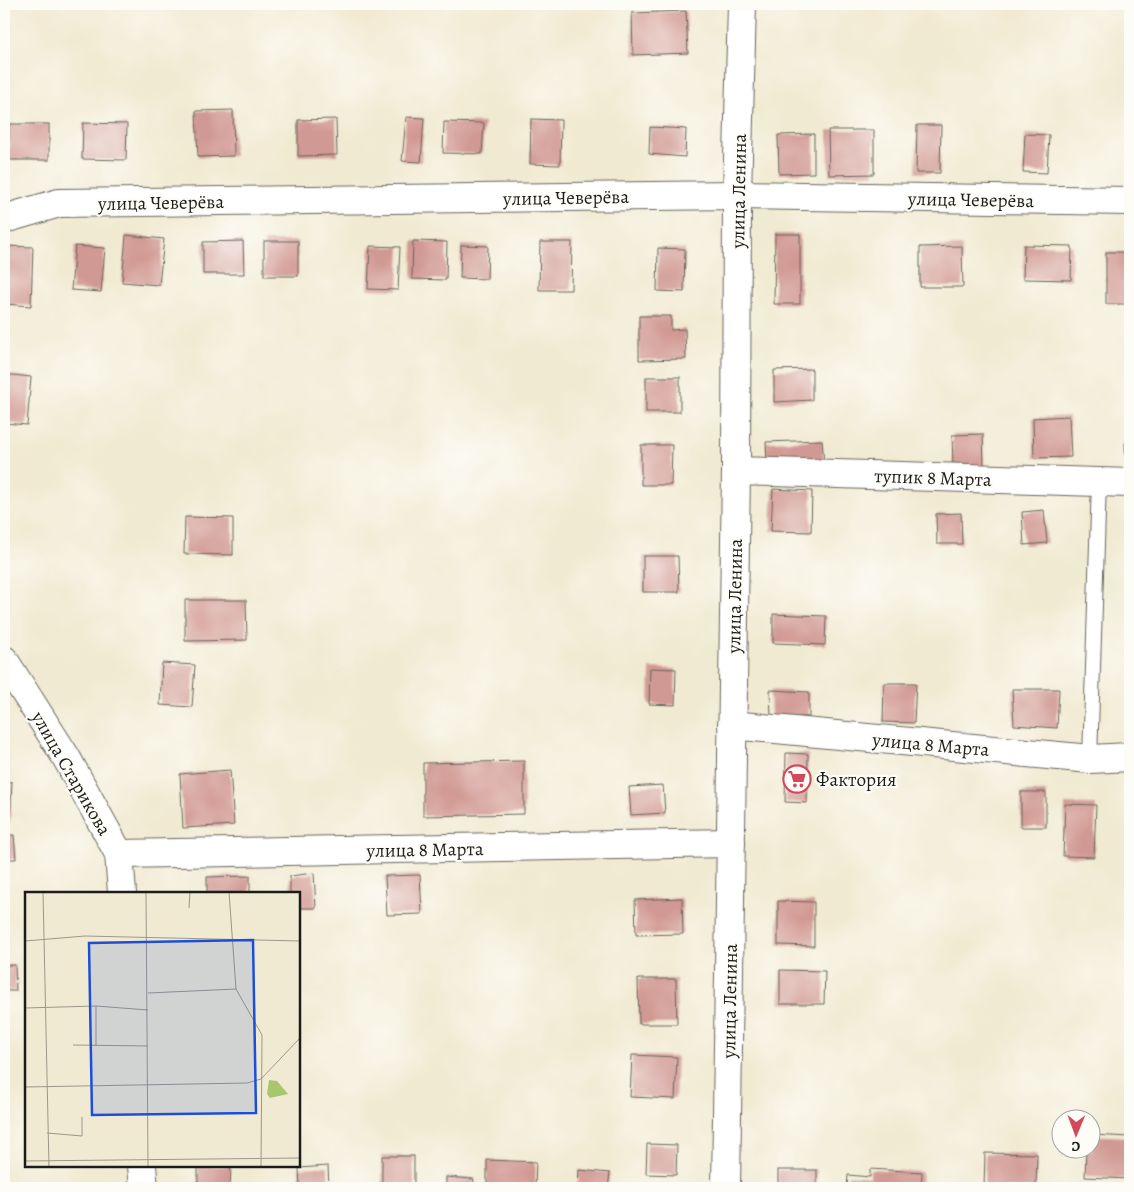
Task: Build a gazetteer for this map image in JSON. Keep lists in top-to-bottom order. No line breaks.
{"streets":{"street":["улица Ленина","улица Чеверёва","тупик 8 Марта","улица 8 Марта","улица Старикова"]},"crossings":[["улица Ленина","улица Чеверёва"],["улица Ленина","тупик 8 Марта"],["улица Ленина","улица 8 Марта"],["улица 8 Марта","улица Старикова"]],"places":{"supermarket":["Фактория"]},"north":"bottom"}
